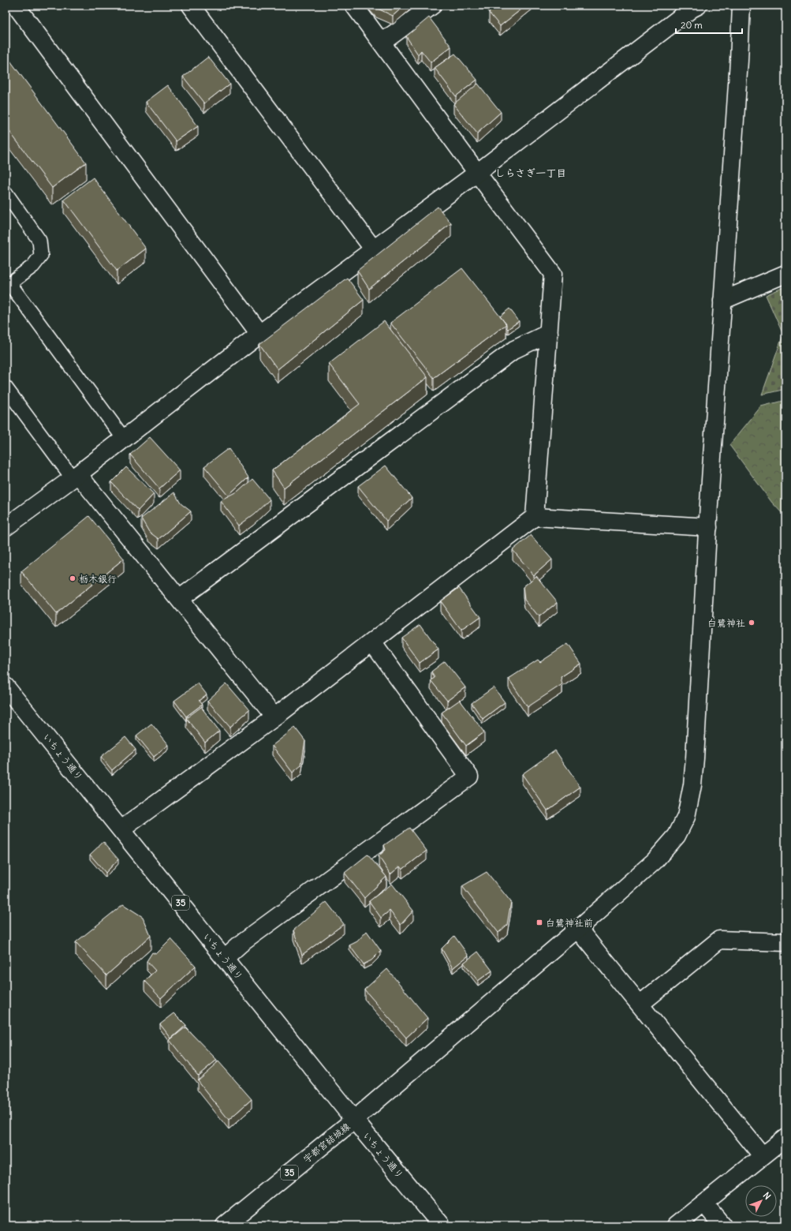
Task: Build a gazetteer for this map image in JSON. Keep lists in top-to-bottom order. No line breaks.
{"streets":{"street":["いちょう通り","35","宇都宮結城線"]},"crossings":[["いちょう通り","宇都宮結城線"]],"districts":["しらさぎ一丁目"],"places":{"other":["栃木銀行","白鷺神社"],"transit":["白鷺神社前"]},"scale_bar":"20 m","north":"top right"}
